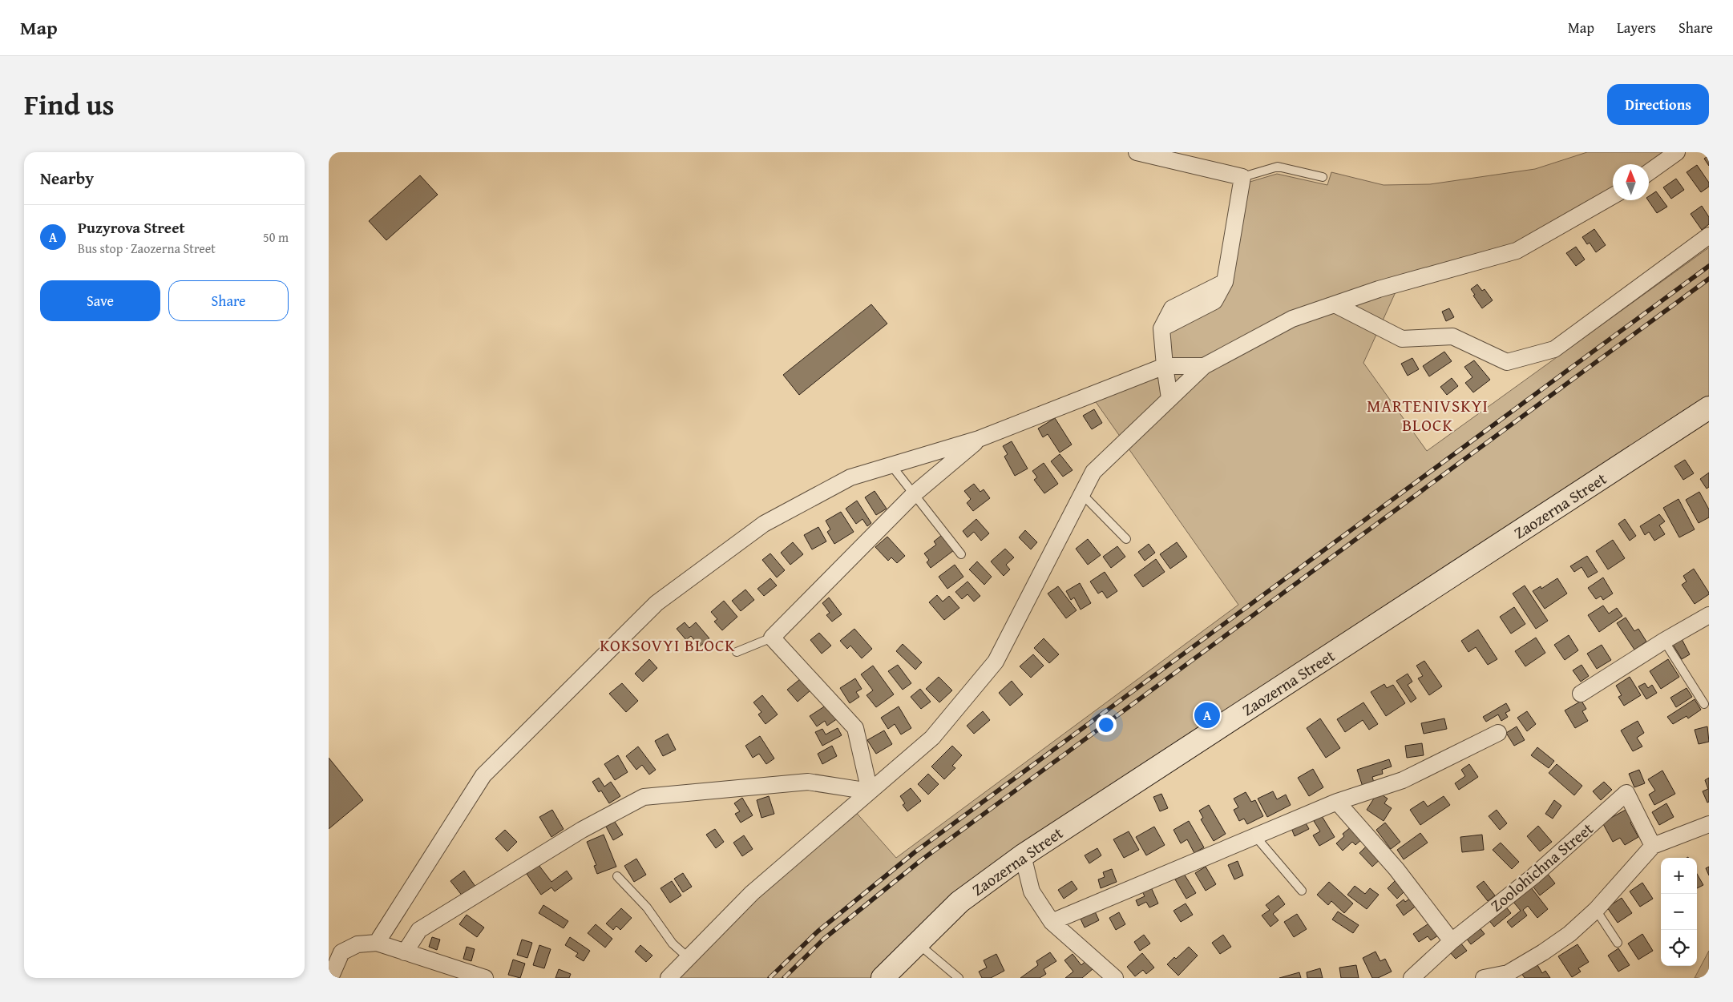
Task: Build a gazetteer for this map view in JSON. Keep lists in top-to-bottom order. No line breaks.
{"streets":{"street":["Zaozerna Street","Zoolohichna Street"]},"districts":["MARTENIVSKYI BLOCK","KOKSOVYI BLOCK"],"north":"top","page":{"header":"Map","nav":["Map","Layers","Share"],"title":"Find us","buttons":["Directions",["Save","Share"]],"heading":"Nearby","list":[{"mark":"A","name":"Puzyrova Street","note":"Bus stop · Zaozerna Street","value":"50 m"}],"pins":"A","map_buttons":["+","−"]}}
